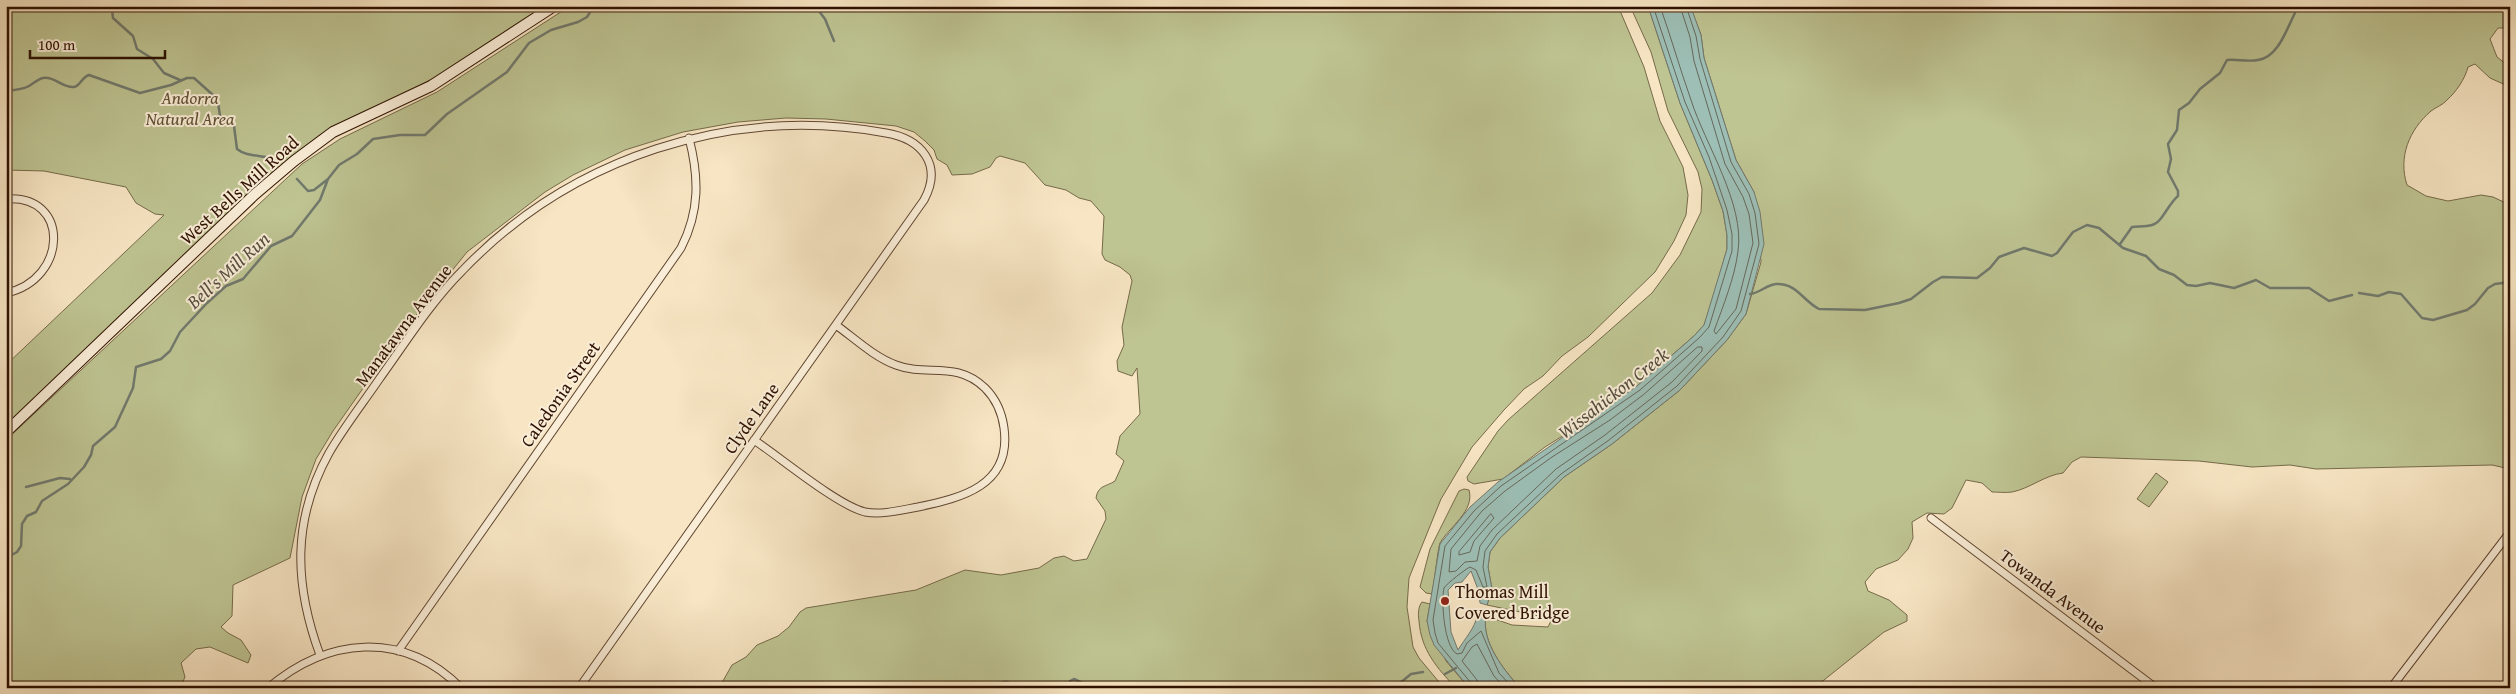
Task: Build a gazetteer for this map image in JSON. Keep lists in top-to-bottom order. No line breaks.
{"streets":{"street":["West Bells Mill Road","Manatawna Avenue","Caledonia Street","Clyde Lane","Towanda Avenue"]},"crossings":[["Manatawna Avenue","Caledonia Street"],["Manatawna Avenue","Clyde Lane"]],"water":["Bell's Mill Run","Wissahickon Creek"],"parks":["Andorra Natural Area"],"places":["Thomas Mill Covered Bridge"],"scale_bar":"100 m"}
